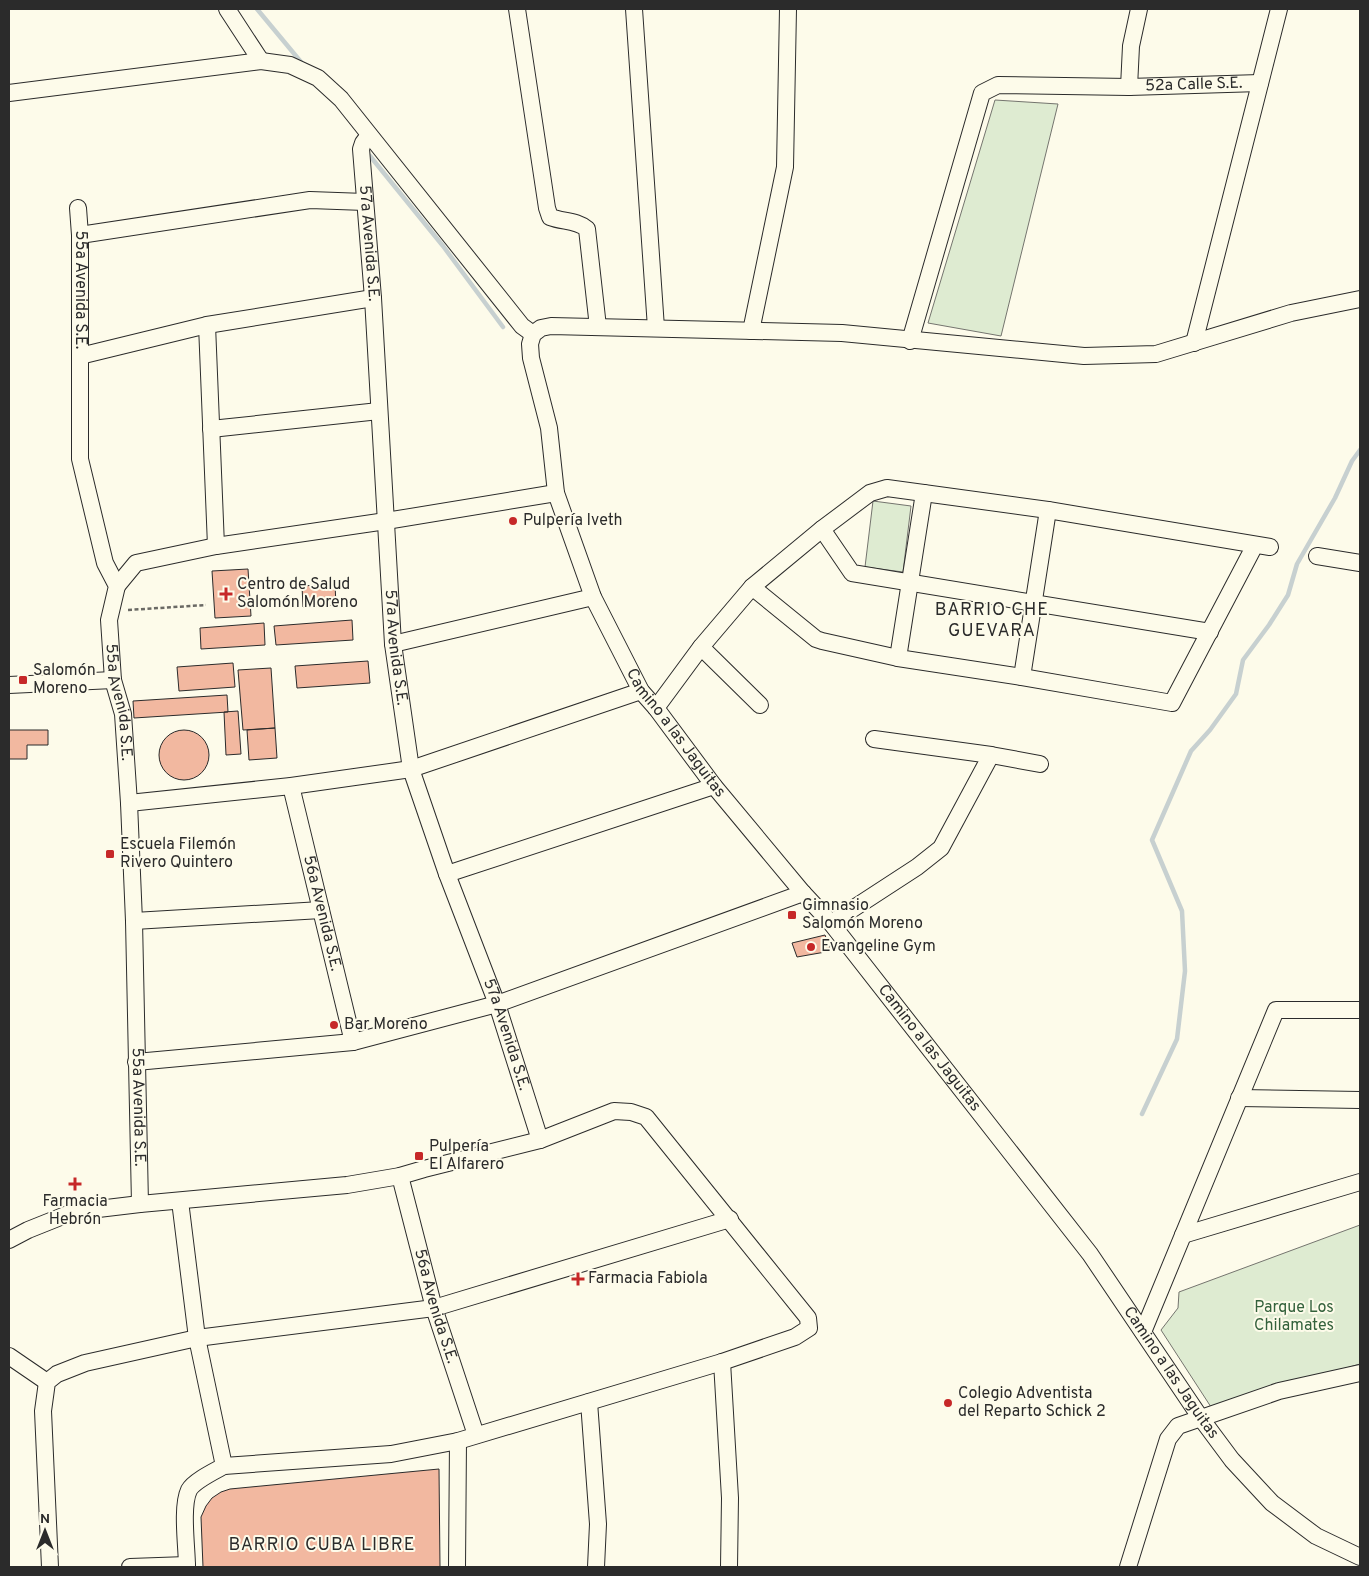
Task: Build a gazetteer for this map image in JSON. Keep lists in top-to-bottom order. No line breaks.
{"streets":{"street":["52a Calle S.E.","57a Avenida S.E.","55a Avenida S.E.","Camino a las Jaguitas","56a Avenida S.E."]},"districts":["BARRIO CHE GUEVARA","BARRIO CUBA LIBRE"],"parks":["Parque Los Chilamates"],"places":{"other":["Pulpería Iveth","Evangeline Gym","Bar Moreno","Colegio Adventista del Reparto Schick 2"],"health":["Centro de Salud Salomón Moreno","Farmacia Hebrón","Farmacia Fabiola"],"transit":["Salomón Moreno","Escuela Filemón Rivero Quintero","Gimnasio Salomón Moreno","Pulpería El Alfarero"]},"north":"top"}
